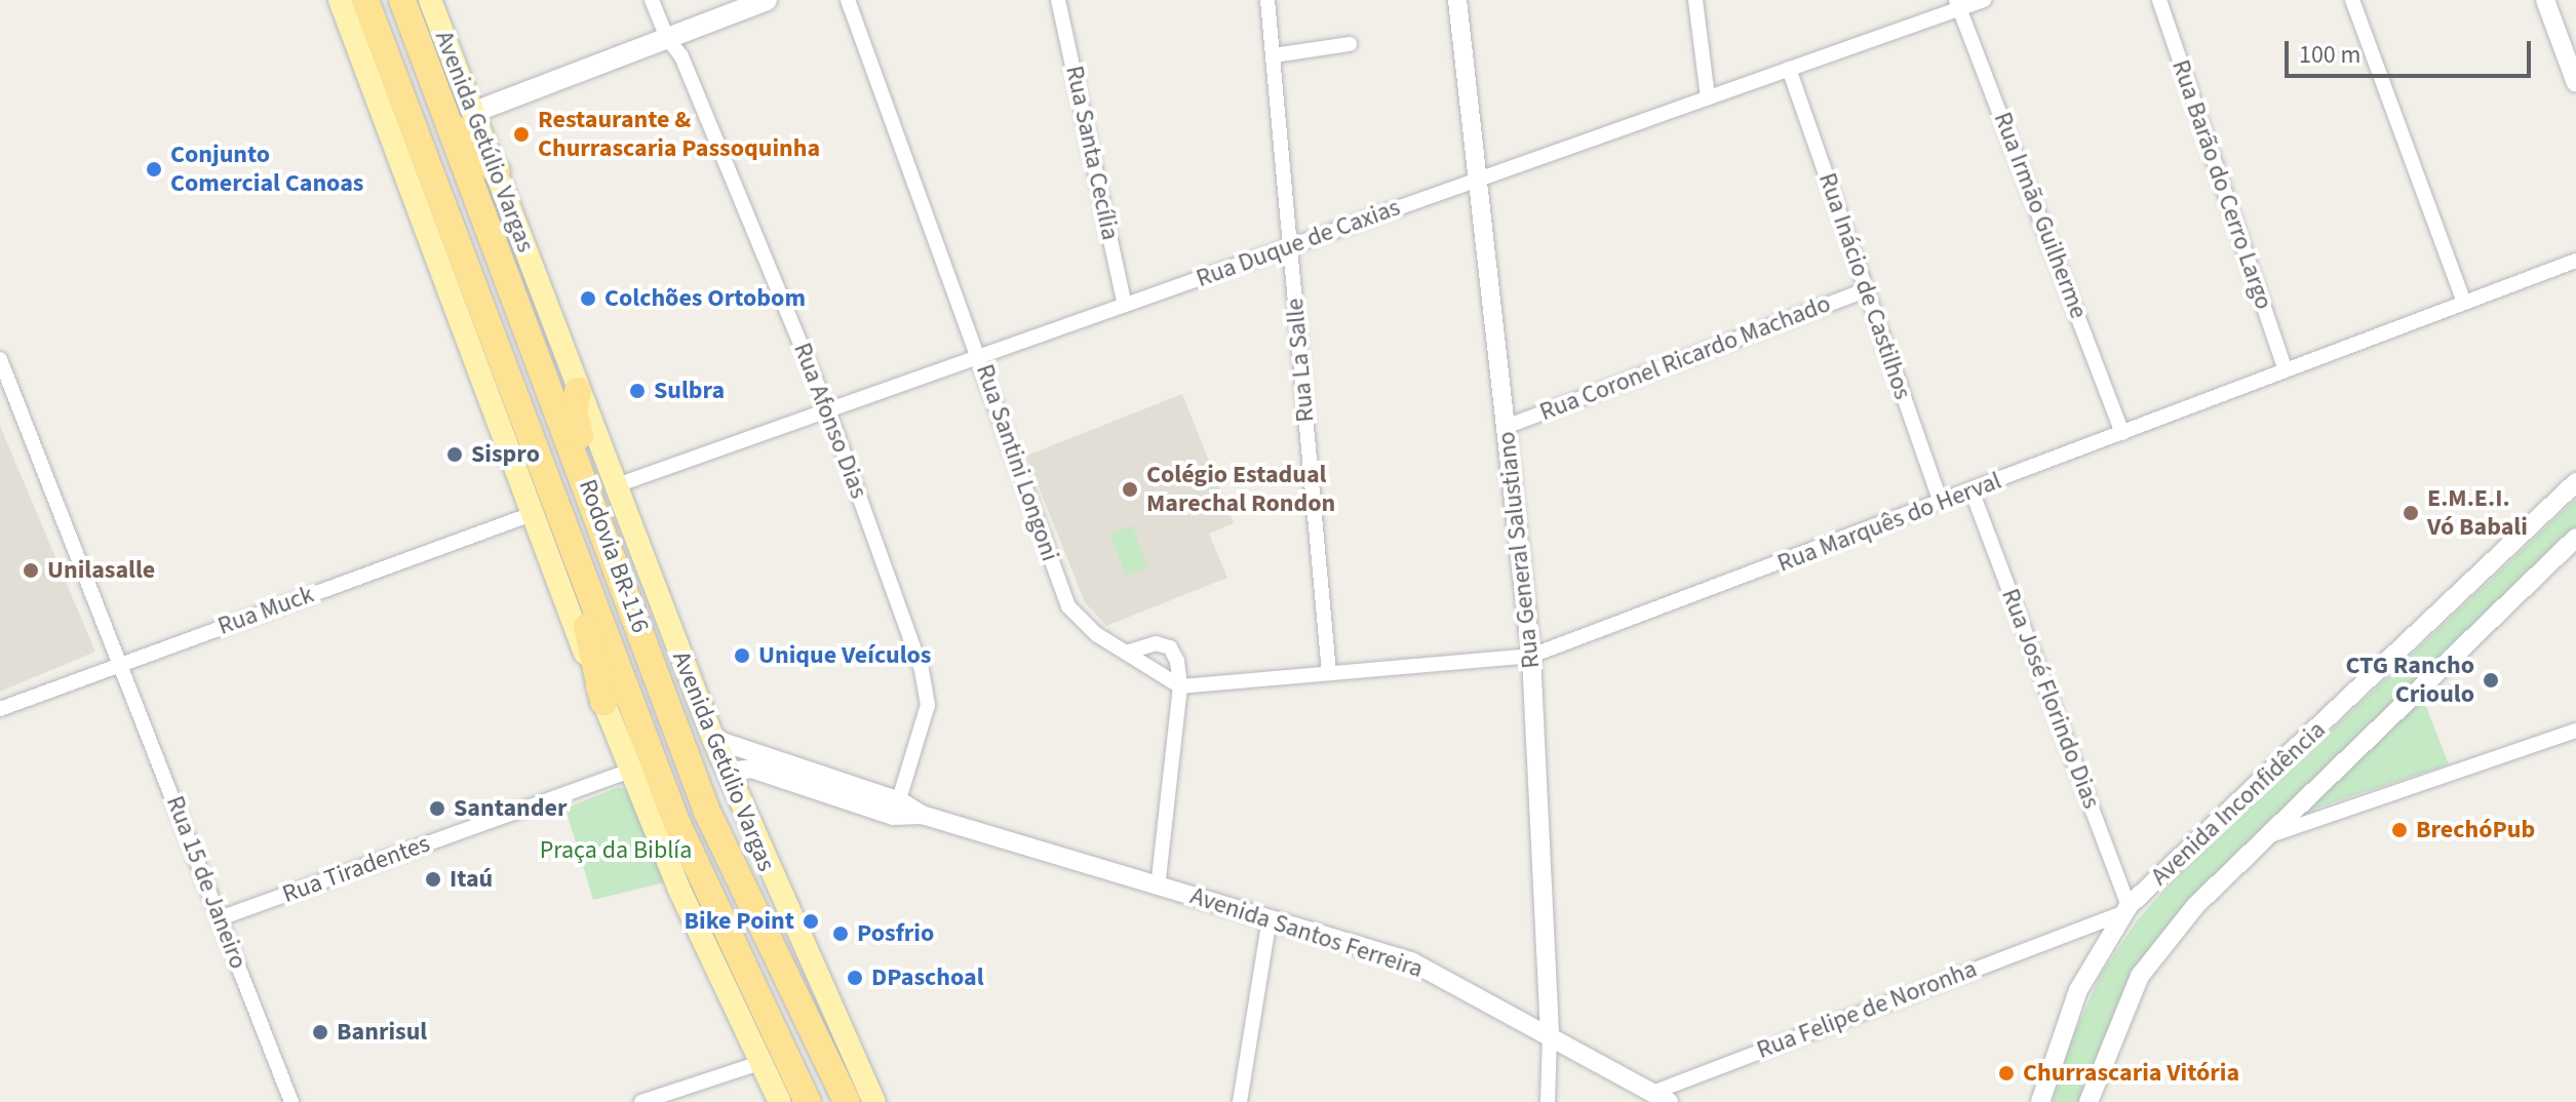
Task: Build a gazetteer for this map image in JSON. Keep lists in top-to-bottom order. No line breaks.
{"streets":{"highway":["Rodovia BR-116"],"main road":["Avenida Getúlio Vargas"],"street":["Rua Santa Cecília","Rua Barão do Cerro Largo","Rua Irmão Guilherme","Rua Duque de Caxias","Rua Inácio de Castilhos","Rua Coronel Ricardo Machado","Rua La Salle","Rua Afonso Dias","Rua Santini Longoni","Rua Marquês do Herval","Rua General Salustiano","Rua Muck","Rua José Florindo Dias","Avenida Inconfidência","Rua Tiradentes","Rua 15 de Janeiro","Avenida Santos Ferreira","Rua Felipe de Noronha"]},"crossings":[["Avenida Getúlio Vargas","Rua Duque de Caxias"],["Avenida Getúlio Vargas","Avenida Santos Ferreira"],["Rua Santa Cecília","Rua Duque de Caxias"],["Rua Barão do Cerro Largo","Rua Marquês do Herval"],["Rua Irmão Guilherme","Rua Duque de Caxias"],["Rua Irmão Guilherme","Rua Marquês do Herval"],["Rua Duque de Caxias","Rua Inácio de Castilhos"],["Rua Duque de Caxias","Rua La Salle"],["Rua Duque de Caxias","Rua Afonso Dias"],["Rua Duque de Caxias","Rua Santini Longoni"],["Rua Duque de Caxias","Rua General Salustiano"],["Rua Inácio de Castilhos","Rua Coronel Ricardo Machado"],["Rua Inácio de Castilhos","Rua Marquês do Herval"],["Rua Coronel Ricardo Machado","Rua General Salustiano"],["Rua La Salle","Rua Marquês do Herval"],["Rua Afonso Dias","Avenida Santos Ferreira"],["Rua Santini Longoni","Rua Marquês do Herval"],["Rua Marquês do Herval","Rua General Salustiano"],["Rua Marquês do Herval","Rua José Florindo Dias"],["Rua General Salustiano","Avenida Santos Ferreira"],["Rua Muck","Rua 15 de Janeiro"],["Rua José Florindo Dias","Avenida Inconfidência"],["Rua José Florindo Dias","Rua Felipe de Noronha"],["Avenida Inconfidência","Rua Felipe de Noronha"],["Rua Tiradentes","Rua 15 de Janeiro"],["Avenida Santos Ferreira","Rua Felipe de Noronha"]],"parks":["Praça da Biblía"],"places":["Restaurante & Churrascaria Passoquinha","Conjunto Comercial Canoas","Colchões Ortobom","Sulbra","Sispro","Colégio Estadual Marechal Rondon","E.M.E.I. Vó Babali","Unilasalle","Unique Veículos","CTG Rancho Crioulo","Santander","BrechóPub","Itaú","Bike Point","Posfrio","DPaschoal","Banrisul","Churrascaria Vitória"],"scale_bar":"100 m"}
